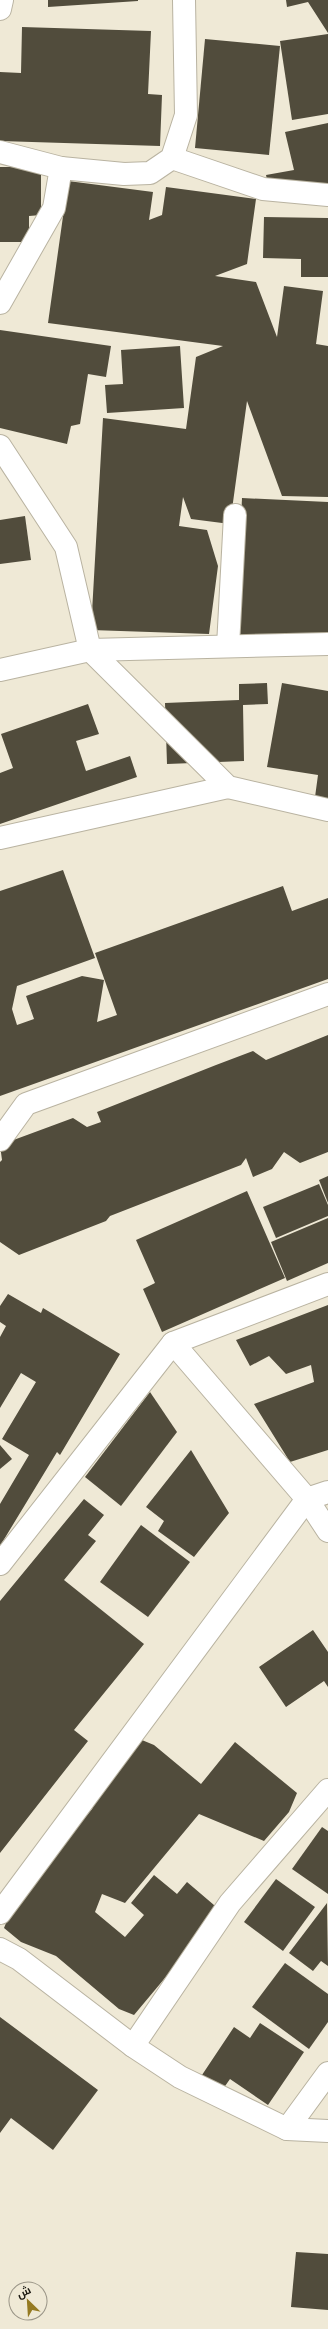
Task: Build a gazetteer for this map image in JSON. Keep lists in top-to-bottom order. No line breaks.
{"north":"top left"}
